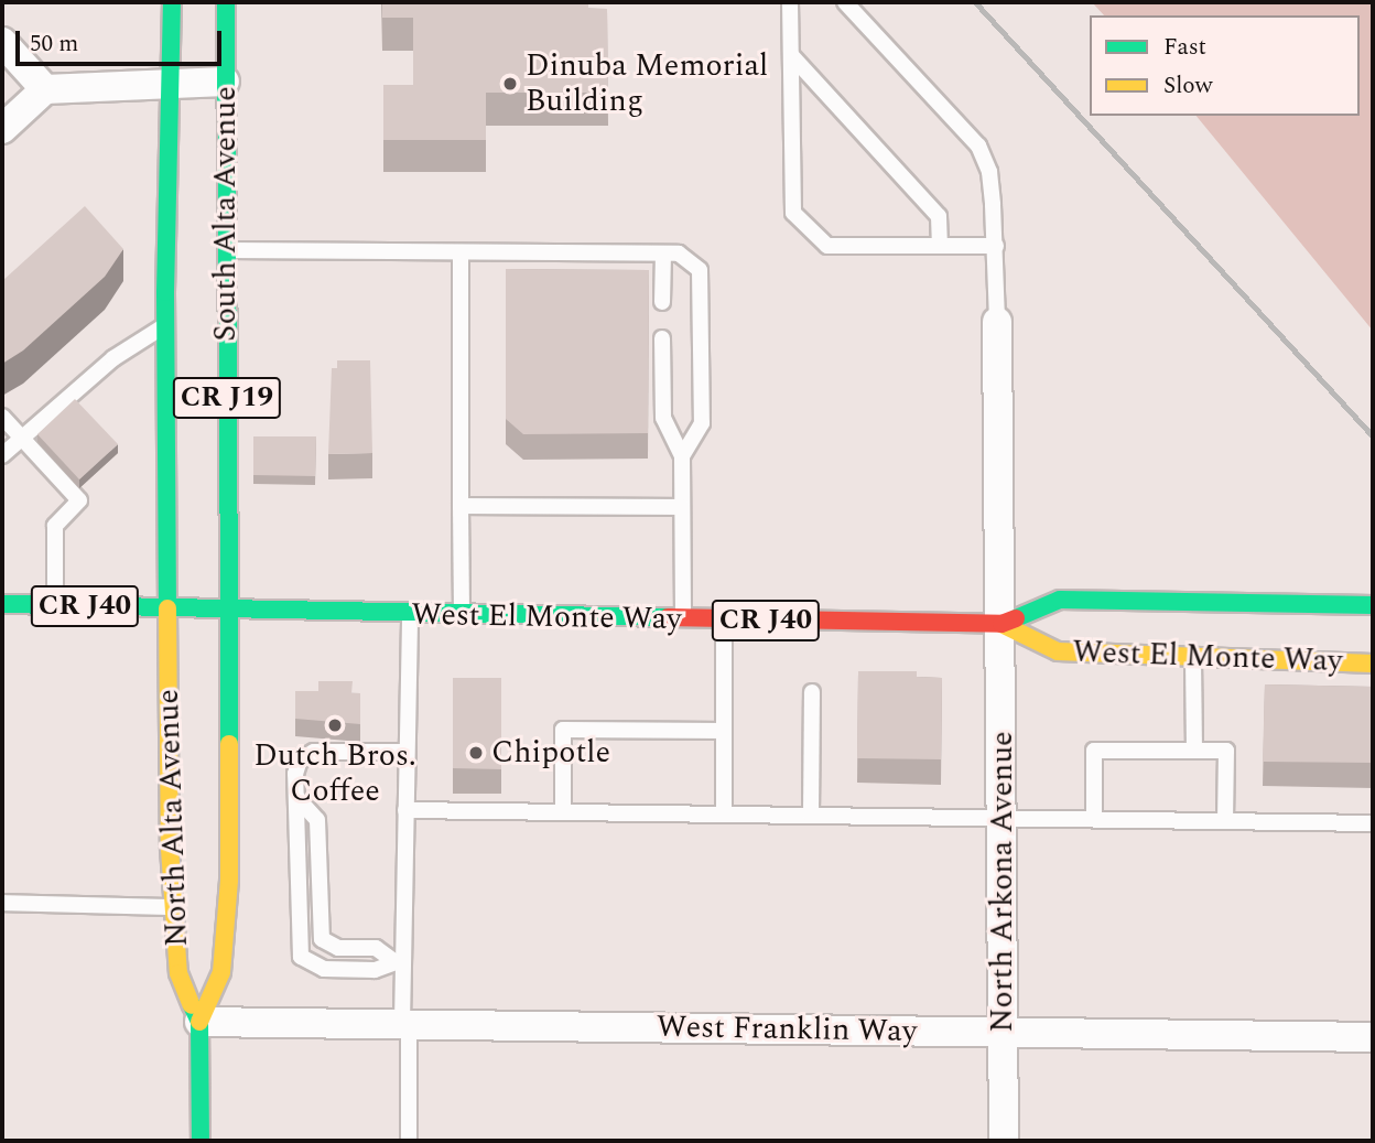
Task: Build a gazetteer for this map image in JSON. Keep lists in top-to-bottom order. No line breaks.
{"streets":{"main road":["South Alta Avenue","CR J19","CR J40","West El Monte Way","North Alta Avenue"],"street":["North Arkona Avenue","West Franklin Way"]},"crossings":[["South Alta Avenue","CR J40"],["South Alta Avenue","West El Monte Way"],["South Alta Avenue","North Alta Avenue"],["CR J40","West El Monte Way"],["CR J40","North Alta Avenue"],["West El Monte Way","North Alta Avenue"],["West El Monte Way","North Arkona Avenue"],["North Alta Avenue","West Franklin Way"],["North Arkona Avenue","West Franklin Way"]],"places":["Dinuba Memorial Building","Dutch Bros. Coffee","Chipotle"],"legend":["Fast","Slow"],"scale_bar":"50 m"}
